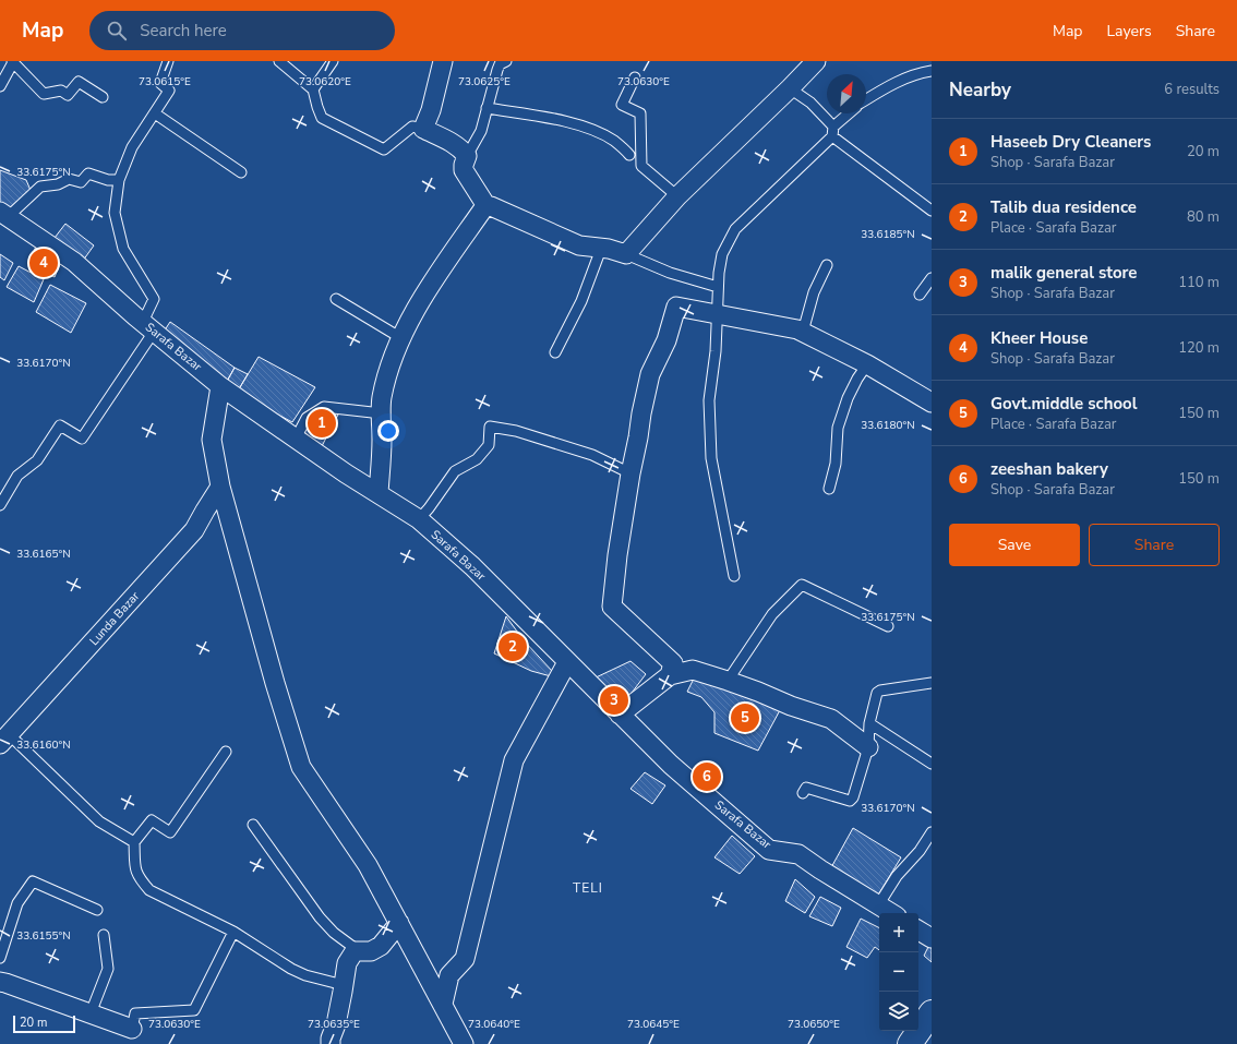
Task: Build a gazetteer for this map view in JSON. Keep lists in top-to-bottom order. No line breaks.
{"streets":{"street":["Sarafa Bazar","Lunda Bazar"]},"districts":["TELI"],"scale_bar":"20 m","north":"top right","page":{"header":"Map","search":"Search here","nav":["Map","Layers","Share"],"heading":["Nearby","6 results"],"list":[{"mark":"1","name":"Haseeb Dry Cleaners","note":"Shop · Sarafa Bazar","value":"20 m"},{"mark":"2","name":"Talib dua residence","note":"Place · Sarafa Bazar","value":"80 m"},{"mark":"3","name":"malik general store","note":"Shop · Sarafa Bazar","value":"110 m"},{"mark":"4","name":"Kheer House","note":"Shop · Sarafa Bazar","value":"120 m"},{"mark":"5","name":"Govt.middle school","note":"Place · Sarafa Bazar","value":"150 m"},{"mark":"6","name":"zeeshan bakery","note":"Shop · Sarafa Bazar","value":"150 m"}],"pins":["4","1","2","3","5","6"],"buttons":["Save","Share"],"map_buttons":["+","−"],"scale":"20 m"},"coordinates":["73.0615°E","73.0620°E","73.0625°E","73.0630°E","33.6175°N","33.6185°N","33.6170°N","33.6180°N","33.6165°N","33.6160°N","33.6155°N","73.0635°E","73.0640°E","73.0645°E","73.0650°E"]}
